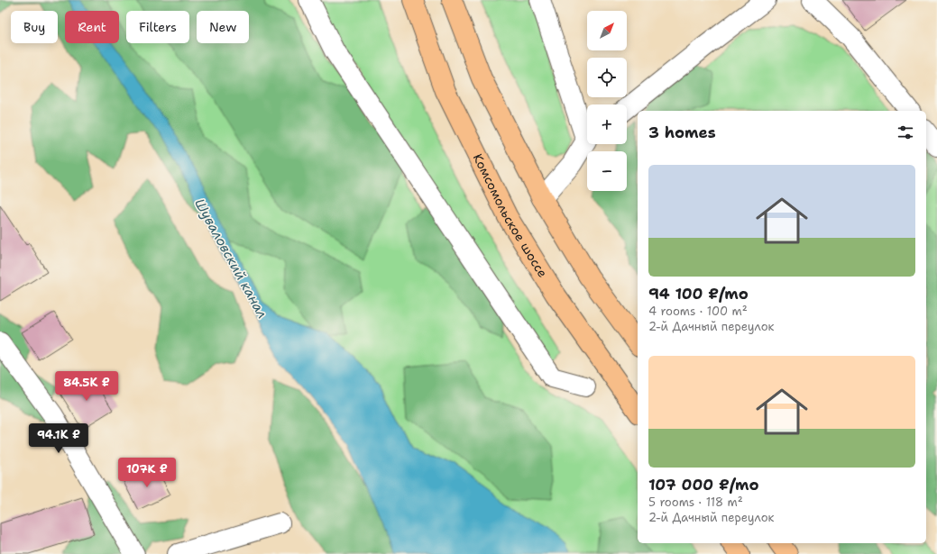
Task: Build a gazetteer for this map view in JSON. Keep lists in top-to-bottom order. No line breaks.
{"streets":{"main road":["Комсомольское шоссе"]},"water":["Шуваловский канал"],"north":"top right","page":{"map_buttons":["+","−"],"chip":["Buy","Rent","Filters","New"],"heading":"3 homes","list":[{"name":"94 100 ₽/mo","note":"4 rooms · 100 m² · 2-й Дачный переулок"},{"name":"107 000 ₽/mo","note":"5 rooms · 118 m² · 2-й Дачный переулок"}],"price":["84.5K ₽","94.1K ₽","107K ₽"]}}
